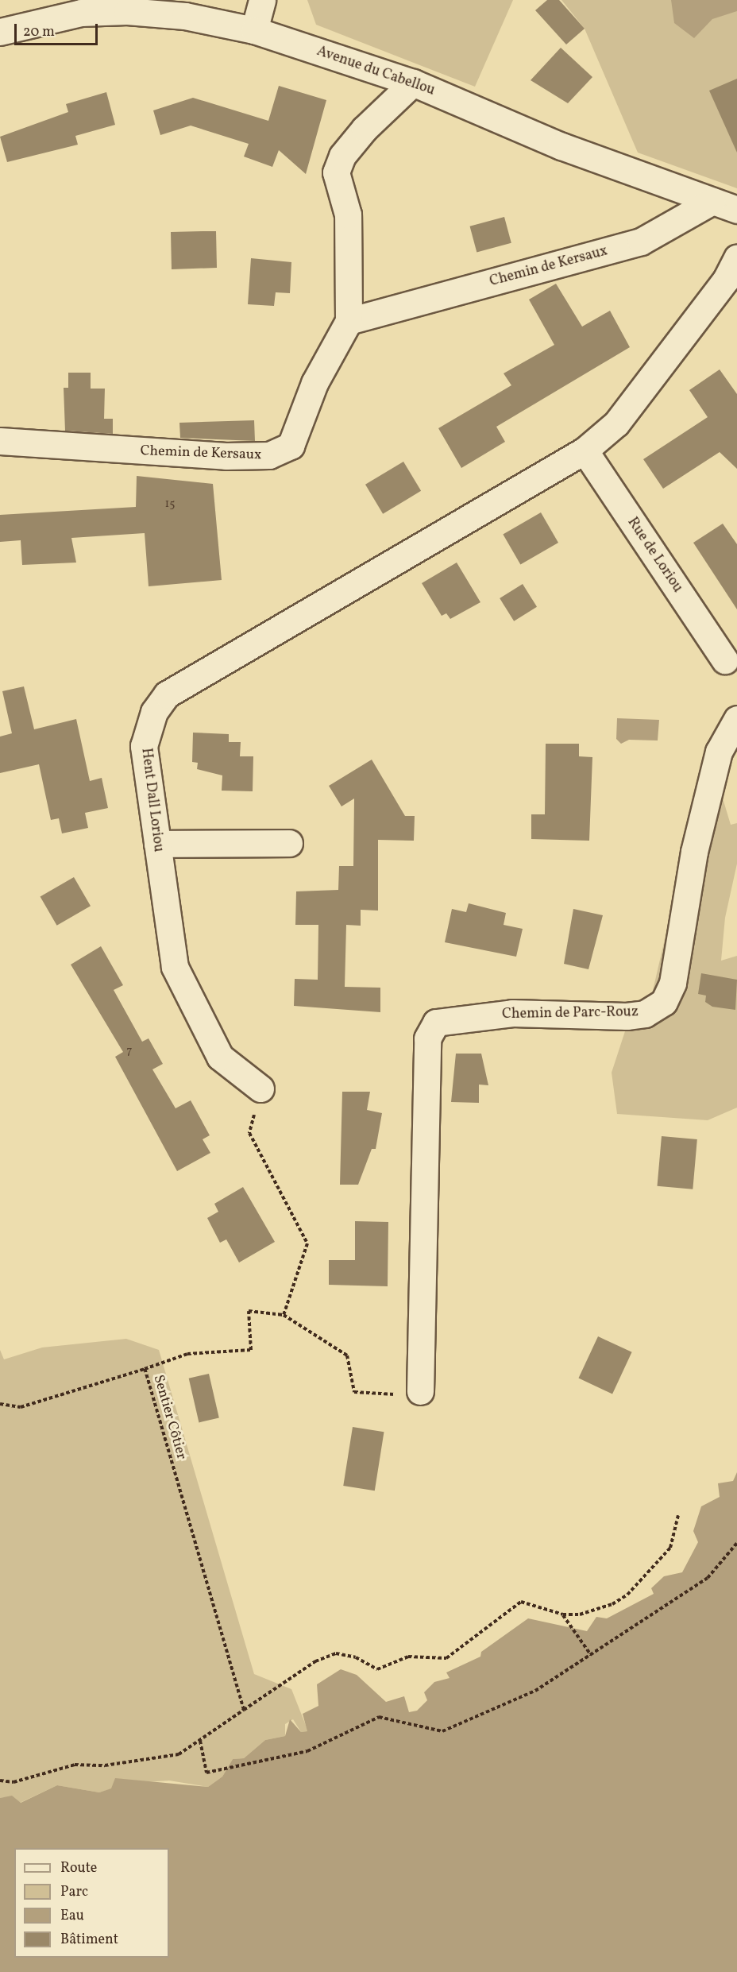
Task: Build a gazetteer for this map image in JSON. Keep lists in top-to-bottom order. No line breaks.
{"streets":{"street":["Avenue du Cabellou","Chemin de Kersaux","Rue de Loriou","Hent Dall Loriou","Chemin de Parc-Rouz"],"path":["Sentier Côtier"]},"crossings":[["Avenue du Cabellou","Chemin de Kersaux"],["Rue de Loriou","Hent Dall Loriou"],["Chemin de Parc-Rouz","Sentier Côtier"]],"house_numbers":["15","7"],"legend":["Route","Parc","Eau","Bâtiment"],"scale_bar":"20 m"}
